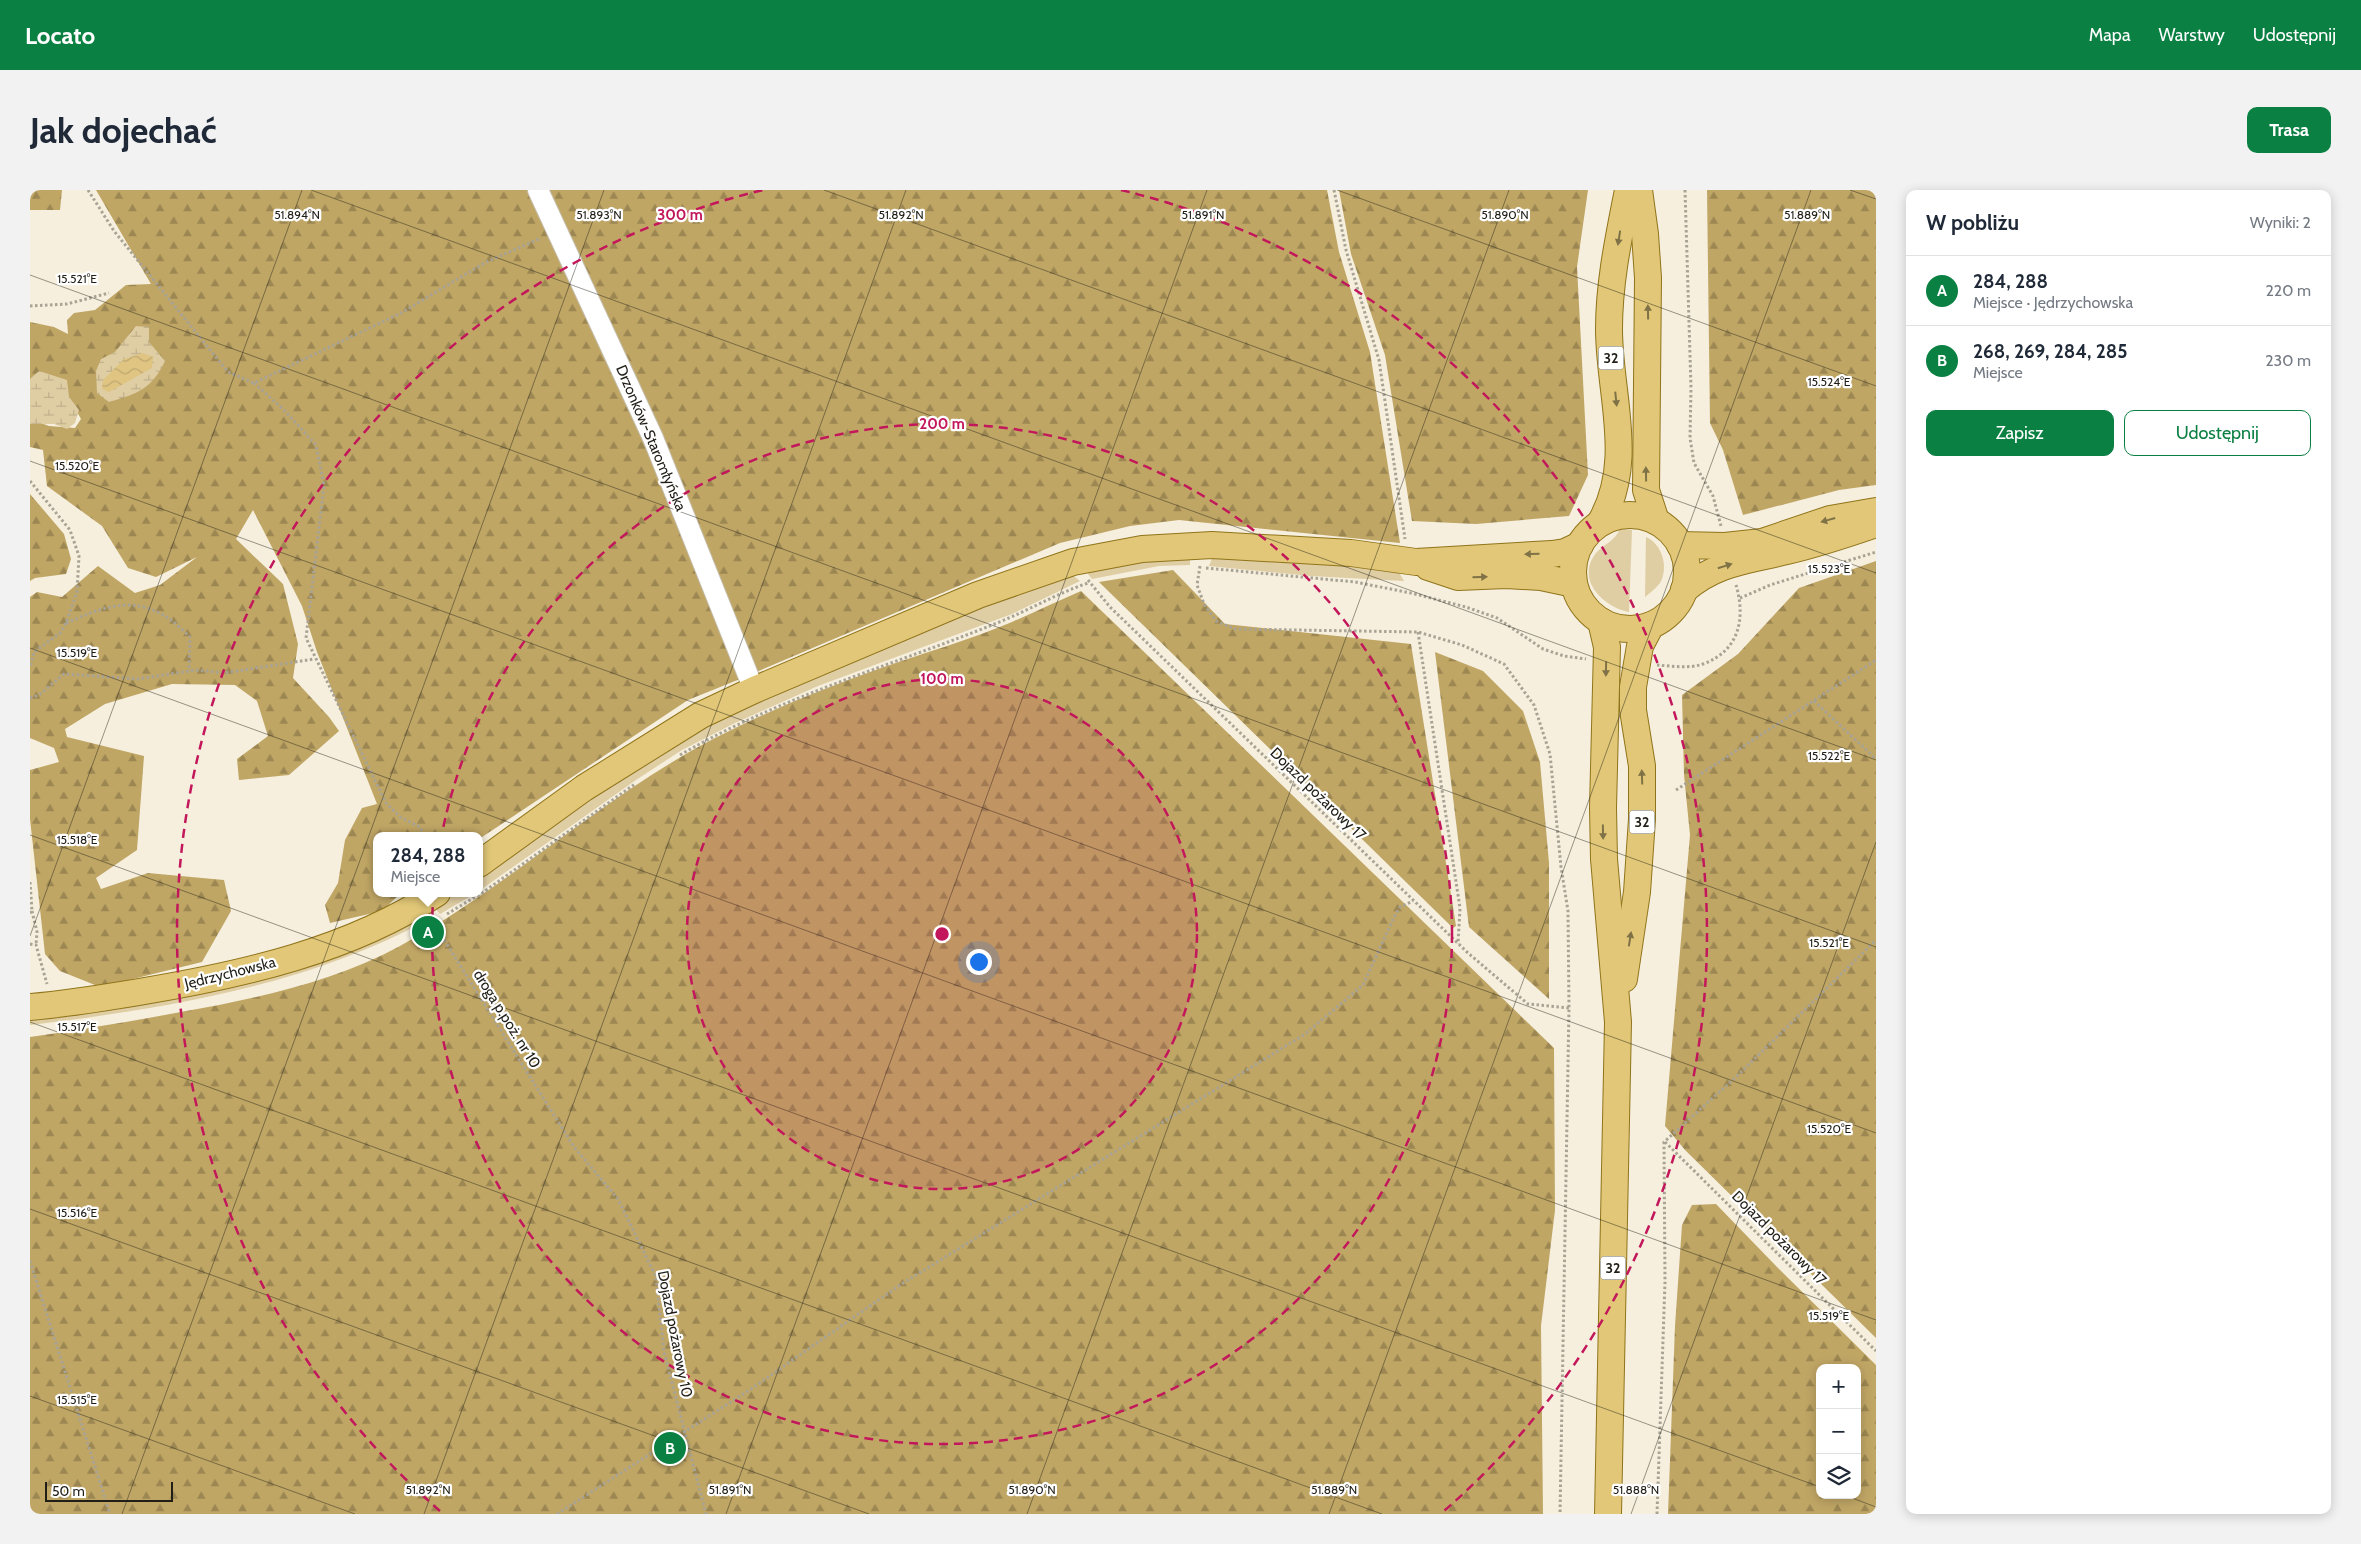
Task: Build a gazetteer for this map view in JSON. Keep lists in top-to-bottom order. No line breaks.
{"streets":{"main road":["32","Jędrzychowska"],"lane":["Drzonków-Staromłyńska"],"path":["Dojazd pożarowy 17","droga p.poż. nr 10","Dojazd pożarowy 10"]},"crossings":[["Jędrzychowska","droga p.poż. nr 10"],["droga p.poż. nr 10","Dojazd pożarowy 10"]],"scale_bar":"50 m","page":{"header":"Locato","nav":["Mapa","Warstwy","Udostępnij"],"buttons":["Trasa",["Zapisz","Udostępnij"]],"title":"Jak dojechać","heading":["W pobliżu","Wyniki: 2"],"list":[{"mark":"A","name":"284, 288","note":"Miejsce · Jędrzychowska","value":"220 m"},{"mark":"B","name":"268, 269, 284, 285","note":"Miejsce","value":"230 m"}],"popup":["284, 288","Miejsce"],"pins":["A","B"],"map_buttons":["+","−"],"scale":"50 m"},"coordinates":["51.894°N","51.893°N","51.892°N","51.891°N","51.890°N","51.889°N","15.521°E","15.524°E","15.520°E","15.523°E","15.519°E","15.522°E","15.518°E","15.517°E","15.516°E","15.515°E","51.888°N"],"rings":["300 m","200 m","100 m"]}
